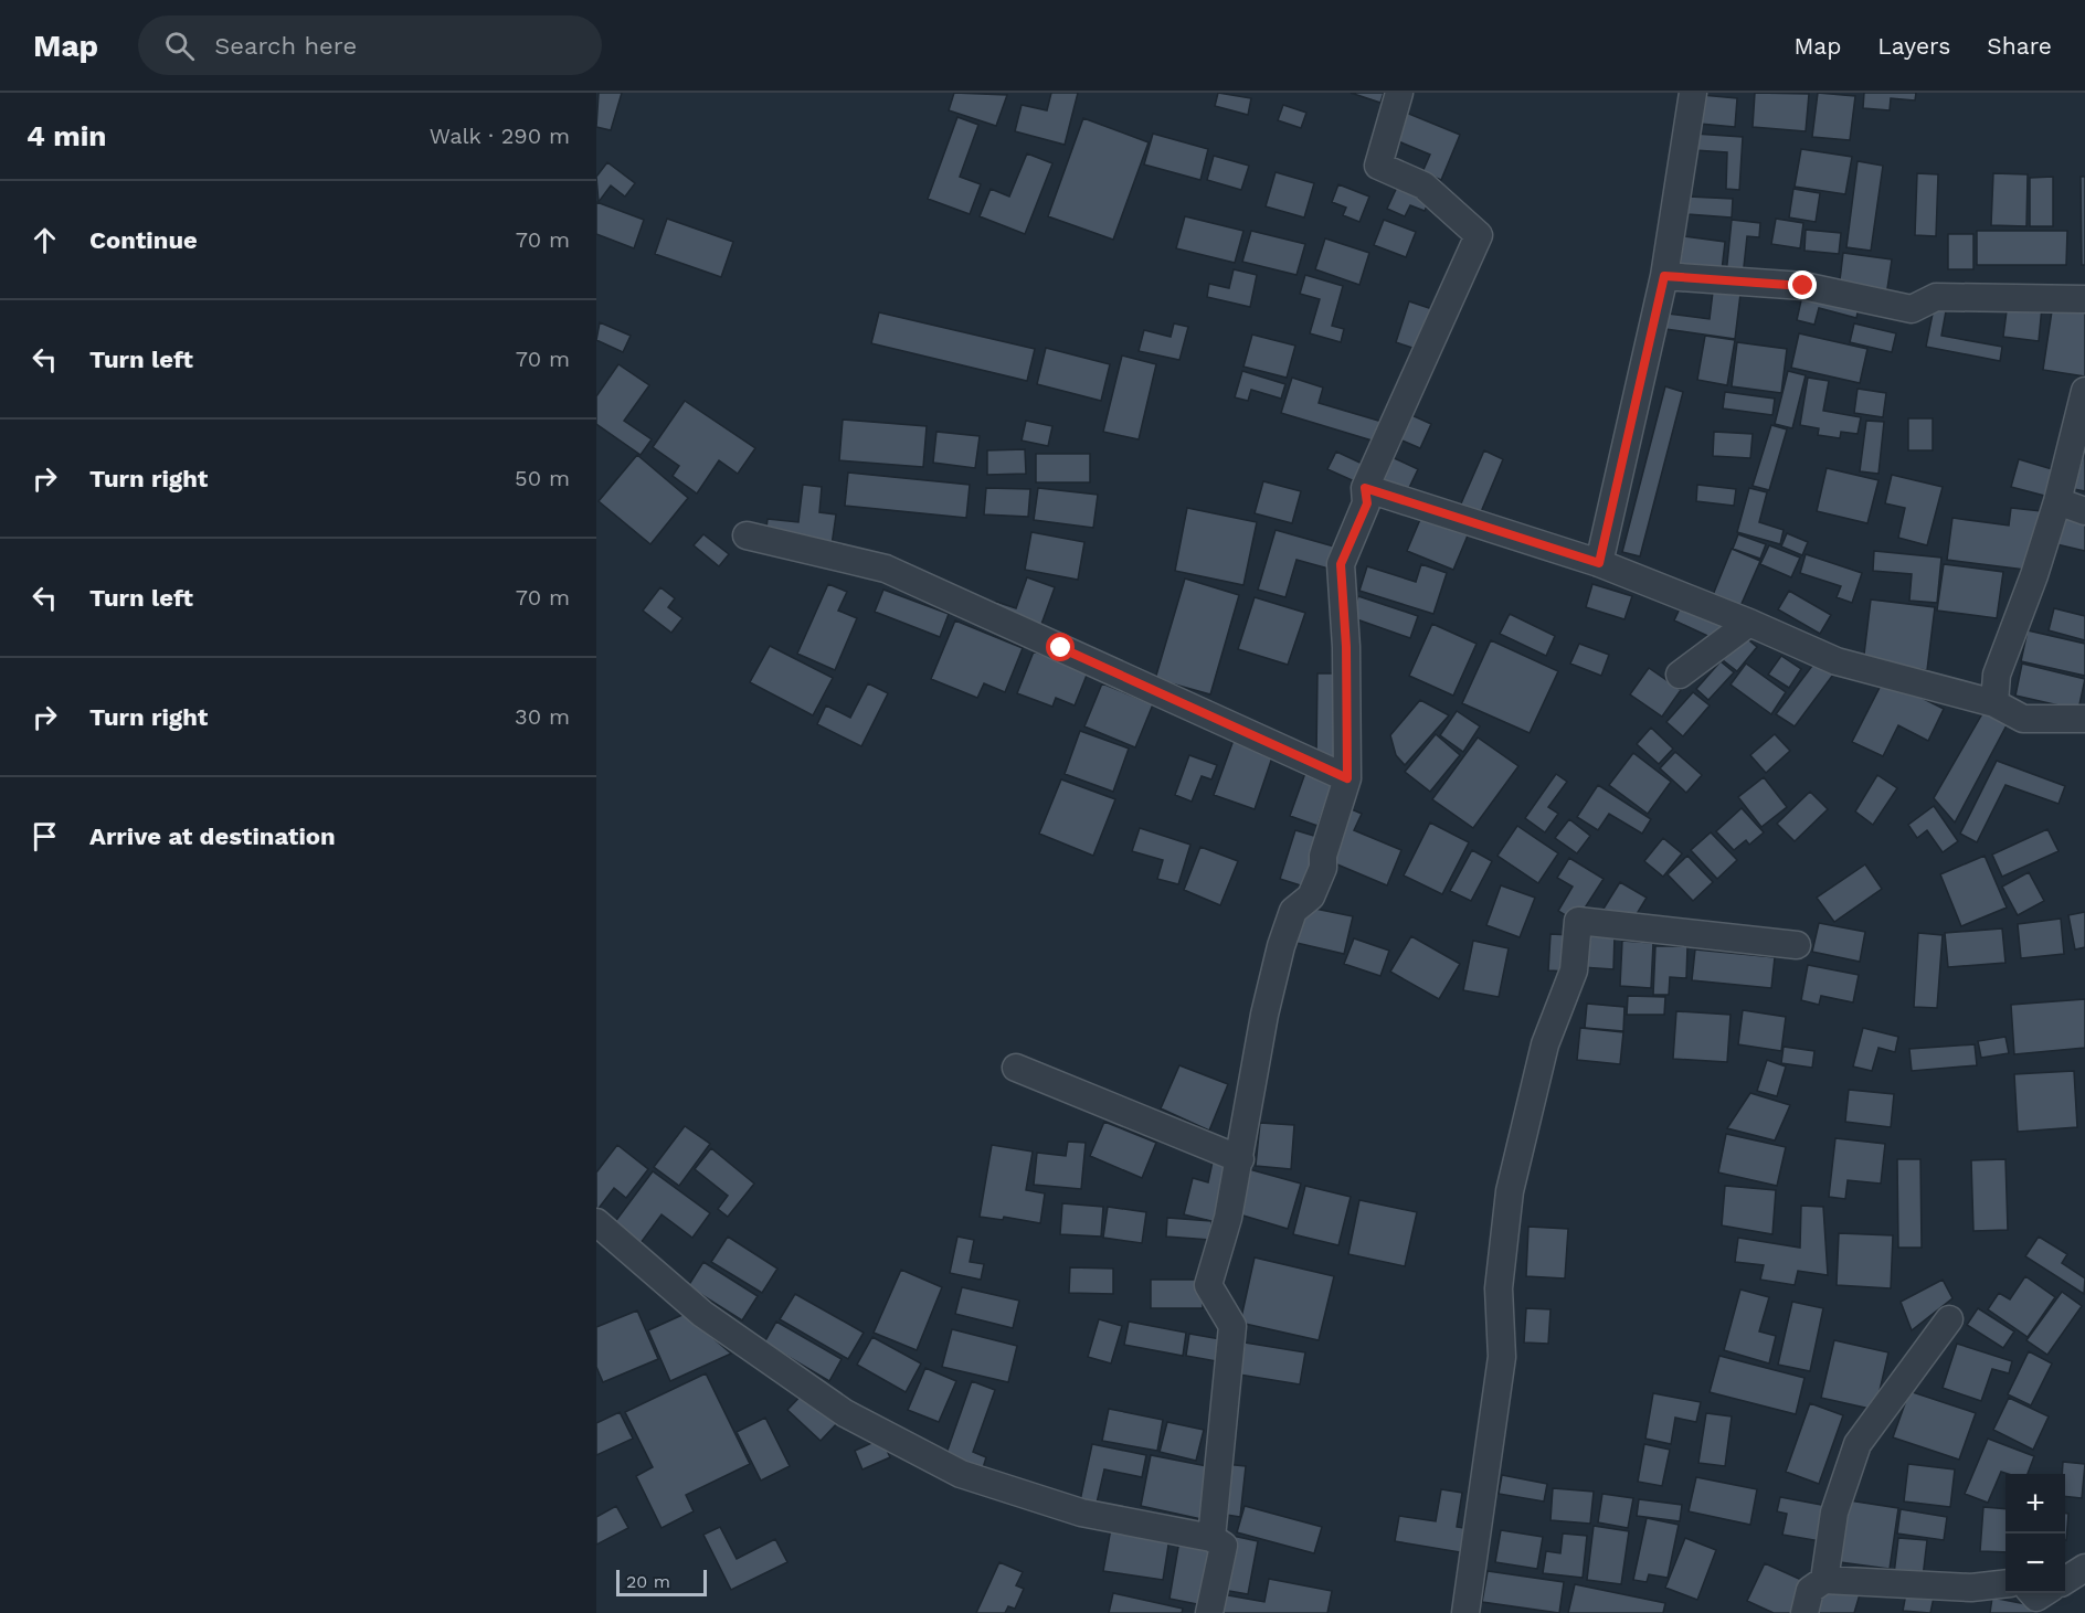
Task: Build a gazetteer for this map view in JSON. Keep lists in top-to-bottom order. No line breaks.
{"scale_bar":"20 m","page":{"header":"Map","search":"Search here","nav":["Map","Layers","Share"],"heading":["4 min","Walk · 290 m"],"list":[["Continue","70 m"],["Turn left","70 m"],["Turn right","50 m"],["Turn left","70 m"],["Turn right","30 m"],"Arrive at destination"],"map_buttons":["+","−"],"scale":"20 m"}}
